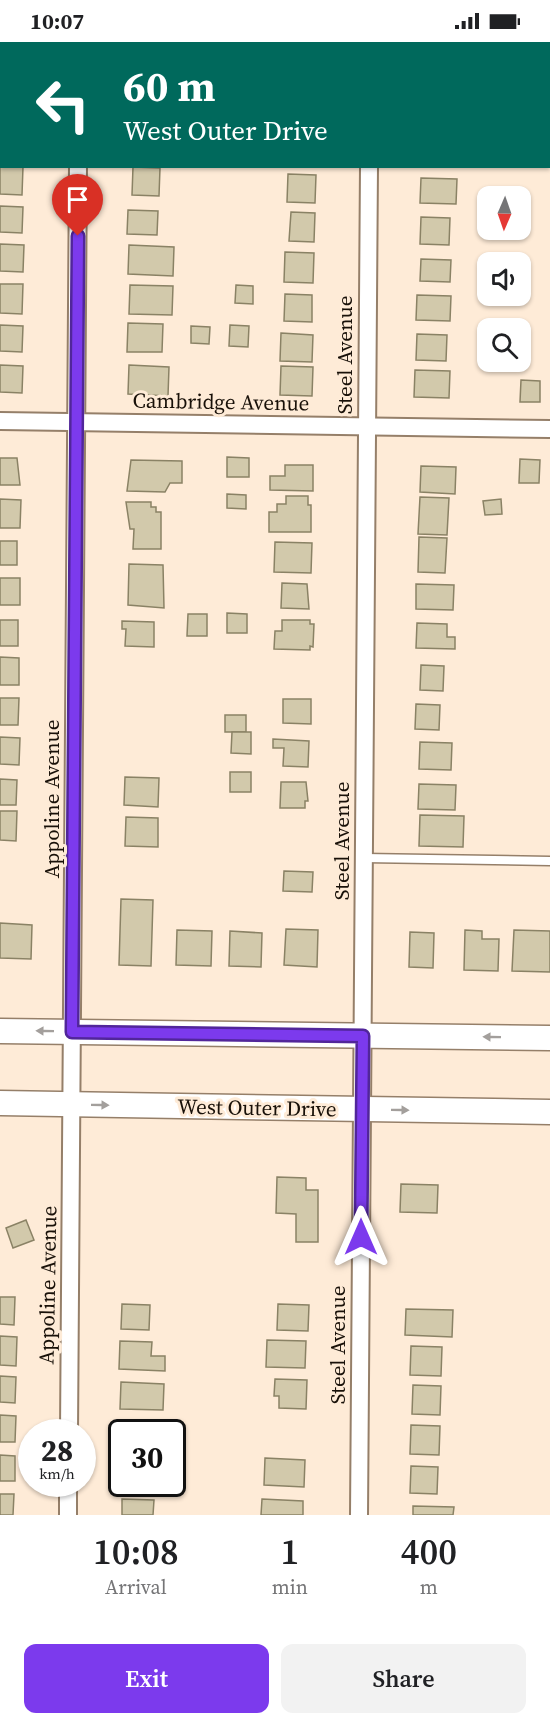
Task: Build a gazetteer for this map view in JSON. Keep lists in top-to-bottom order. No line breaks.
{"streets":{"main road":["West Outer Drive"],"street":["Steel Avenue","Cambridge Avenue","Appoline Avenue"]},"crossings":[["Steel Avenue","Cambridge Avenue"],["Steel Avenue","West Outer Drive"],["Cambridge Avenue","Appoline Avenue"],["Appoline Avenue","West Outer Drive"]],"north":"bottom","page":{"status":"10:07","turn":["60 m","West Outer Drive"],"speed":"28 km/h","limit":"30","eta":["10:08","Arrival","1","min","400","m"],"buttons":["Exit","Share"]}}
